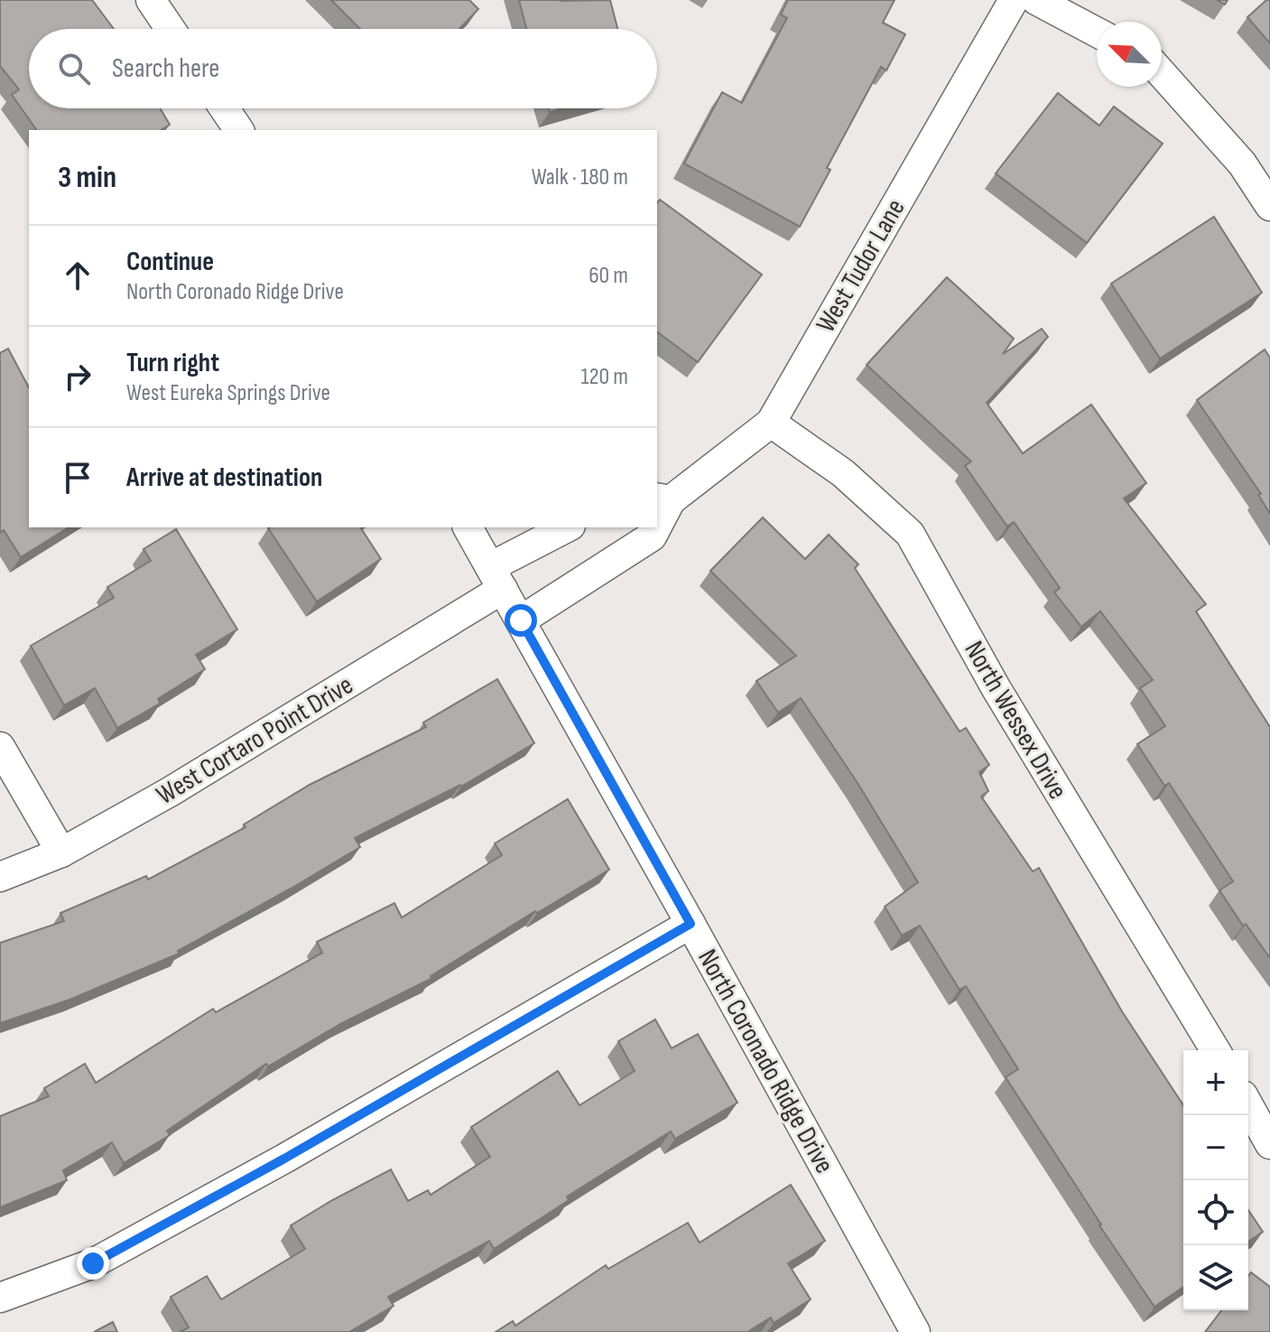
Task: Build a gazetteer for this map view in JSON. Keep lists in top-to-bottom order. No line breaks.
{"streets":{"street":["West Tudor Lane","North Wessex Drive","West Cortaro Point Drive","North Coronado Ridge Drive"]},"crossings":[["West Tudor Lane","North Wessex Drive"],["West Tudor Lane","North Coronado Ridge Drive"],["West Cortaro Point Drive","North Coronado Ridge Drive"]],"north":"top left","page":{"search":"Search here","heading":["3 min","Walk · 180 m"],"list":[["Continue","North Coronado Ridge Drive","60 m"],["Turn right","West Eureka Springs Drive","120 m"],"Arrive at destination"],"map_buttons":["+","−"]}}
